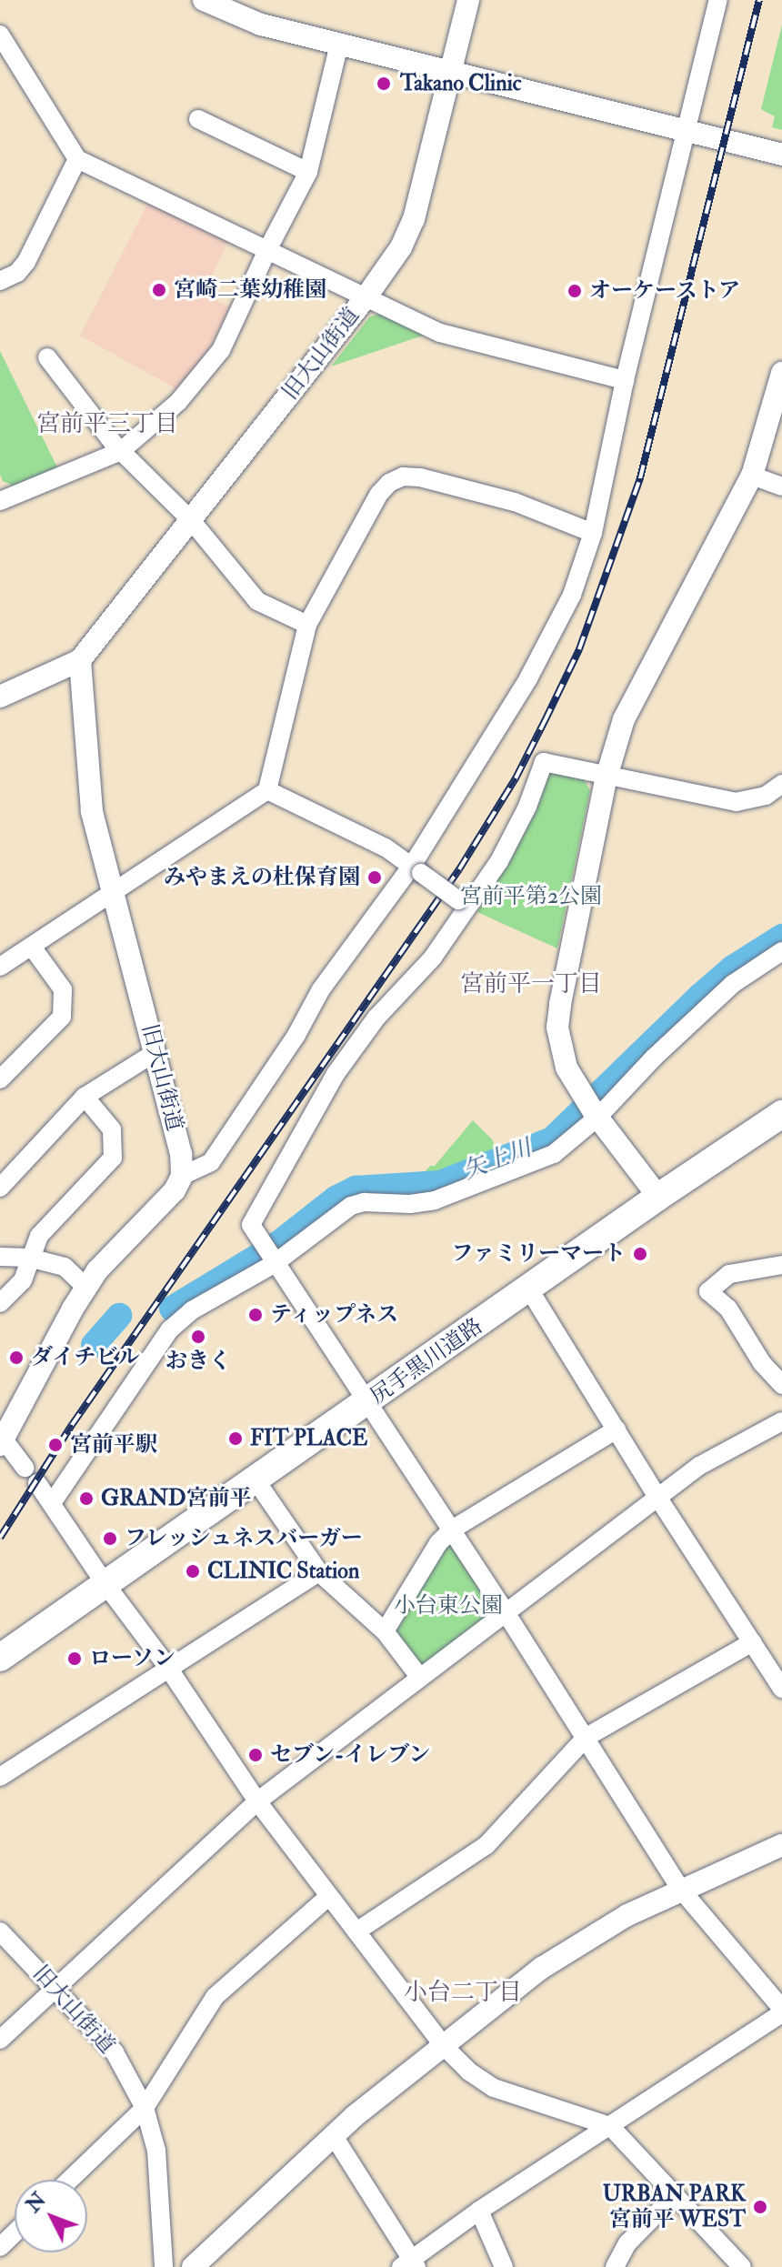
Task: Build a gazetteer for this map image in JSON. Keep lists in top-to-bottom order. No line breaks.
{"streets":{"main road":["尻手黒川道路"],"street":["旧大山街道"]},"districts":["宮前平三丁目","宮前平一丁目","小台二丁目"],"water":["矢上川"],"parks":["宮前平第2公園","小台東公園"],"places":["Takano Clinic","宮崎二葉幼稚園","オーケーストア","みやまえの杜保育園","ファミリーマート","ティップネス","おきく","ダイチビル","FIT PLACE","宮前平駅","GRAND宮前平","フレッシュネスバーガー","CLINIC Station","ローソン","セブン-イレブン","URBAN PARK 宮前平 WEST"],"north":"top left"}
